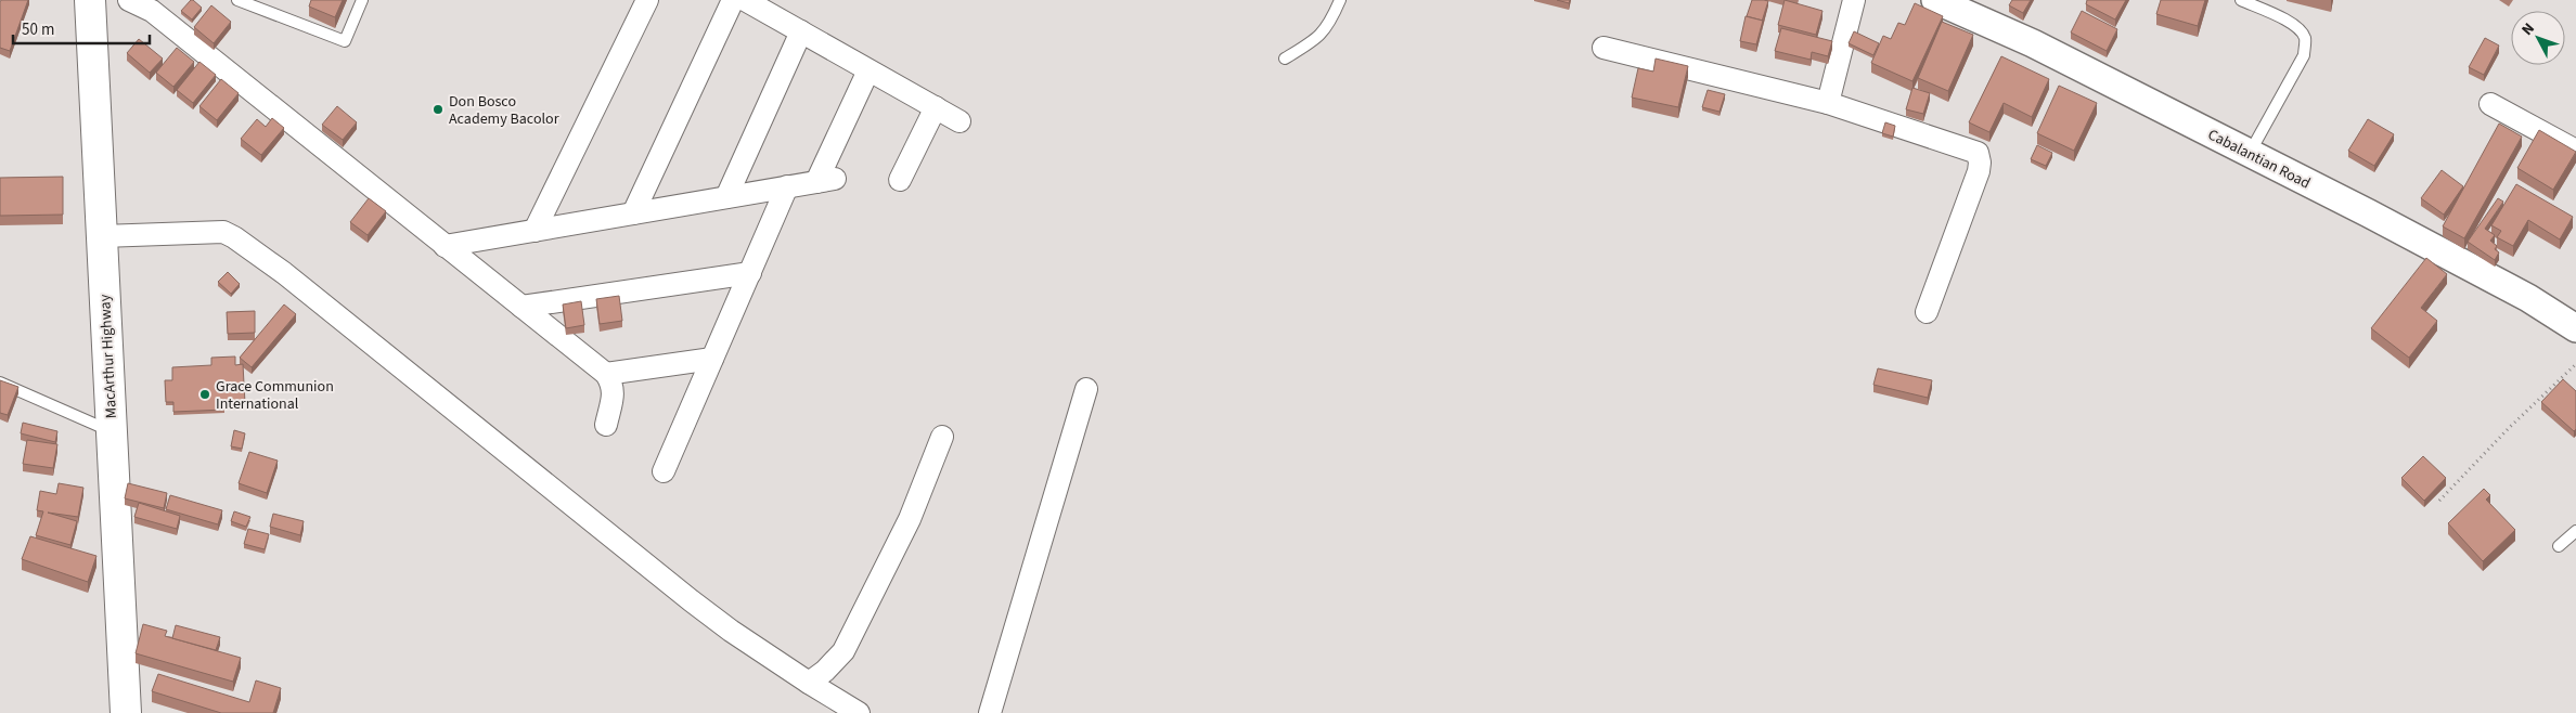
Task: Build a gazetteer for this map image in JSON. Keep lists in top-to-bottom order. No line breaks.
{"streets":{"main road":["MacArthur Highway"],"street":["Cabalantian Road"]},"places":["Don Bosco Academy Bacolor","Grace Communion International"],"scale_bar":"50 m","north":"top left"}
